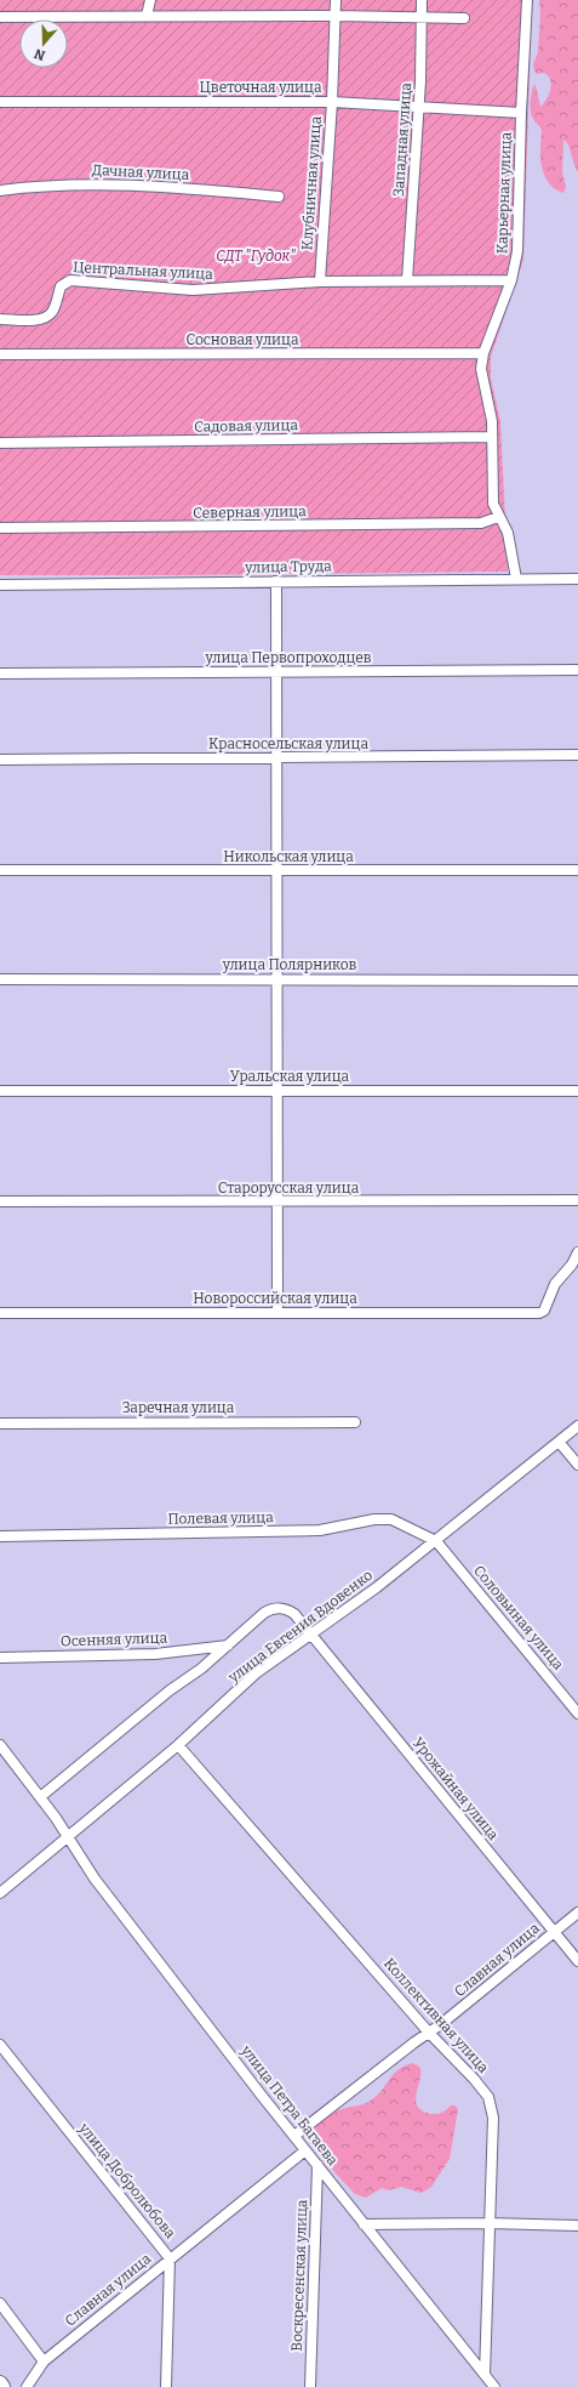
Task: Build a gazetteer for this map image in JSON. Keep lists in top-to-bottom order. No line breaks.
{"streets":{"street":["Цветочная улица","Западная улица","Дачная улица","Клубничная улица","Карьерная улица","Центральная улица","Сосновая улица","Садовая улица","Северная улица","улица Труда","улица Первопроходцев","Красносельская улица","Никольская улица","улица Полярников","Уральская улица","Старорусская улица","Новороссийская улица","Заречная улица","Полевая улица","Соловьиная улица","улица Евгения Вдовенко","Осенняя улица","Урожайная улица","Славная улица","Коллективная улица","улица Петра Багаева","улица Добролюбова","Воскресенская улица"]},"crossings":[["Цветочная улица","Западная улица"],["Цветочная улица","Клубничная улица"],["Цветочная улица","Карьерная улица"],["Западная улица","Центральная улица"],["Клубничная улица","Центральная улица"],["Карьерная улица","Центральная улица"],["Карьерная улица","Сосновая улица"],["Карьерная улица","Садовая улица"],["Карьерная улица","Северная улица"],["Карьерная улица","улица Труда"],["Полевая улица","Соловьиная улица"],["Полевая улица","улица Евгения Вдовенко"],["Соловьиная улица","улица Евгения Вдовенко"],["улица Евгения Вдовенко","Урожайная улица"],["улица Евгения Вдовенко","Коллективная улица"],["улица Евгения Вдовенко","улица Петра Багаева"],["Осенняя улица","Урожайная улица"],["Урожайная улица","Славная улица"],["Славная улица","Коллективная улица"],["Славная улица","улица Петра Багаева"],["Славная улица","улица Добролюбова"],["Коллективная улица","улица Петра Багаева"],["улица Петра Багаева","Воскресенская улица"]],"parks":["СДТ \"Гудок\""],"north":"bottom"}
